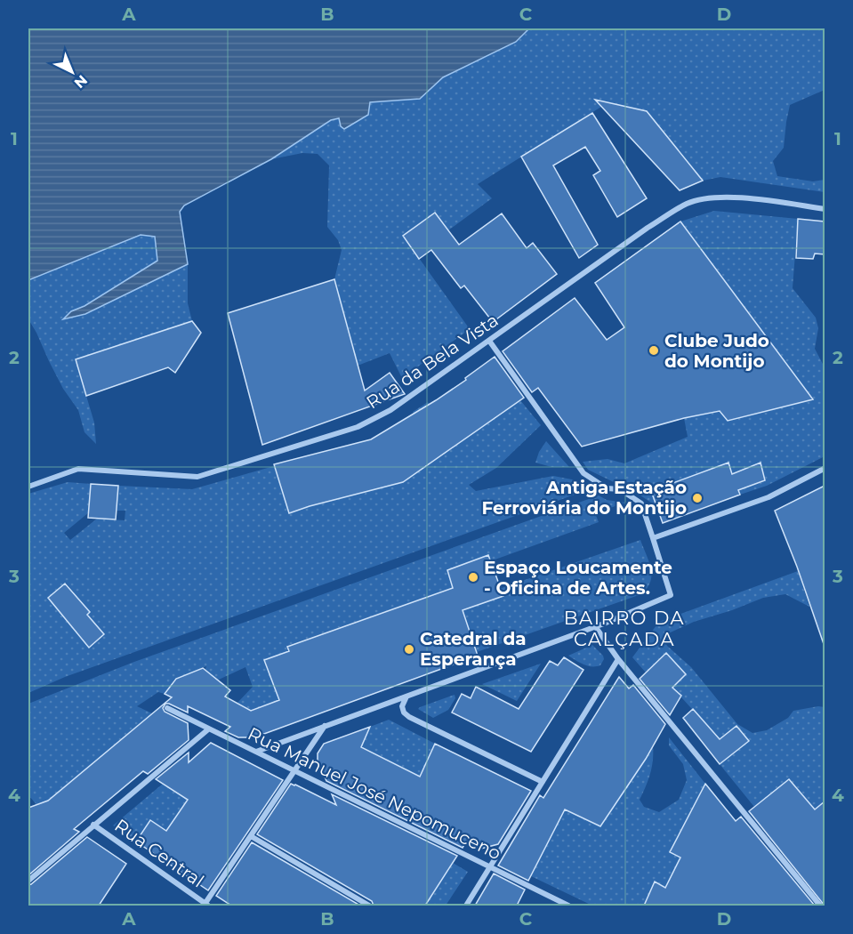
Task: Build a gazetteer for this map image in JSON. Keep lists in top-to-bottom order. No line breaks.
{"streets":{"street":["Rua da Bela Vista","Rua Manuel José Nepomuceno","Rua Central"]},"districts":["BAIRRO DA CALÇADA"],"places":["Clube Judo do Montijo","Antiga Estação Ferroviária do Montijo","Espaço Loucamente - Oficina de Artes.","Catedral da Esperança"],"north":"bottom right","grid":{"columns":["A","B","C","D"],"rows":["1","2","3","4"]}}
